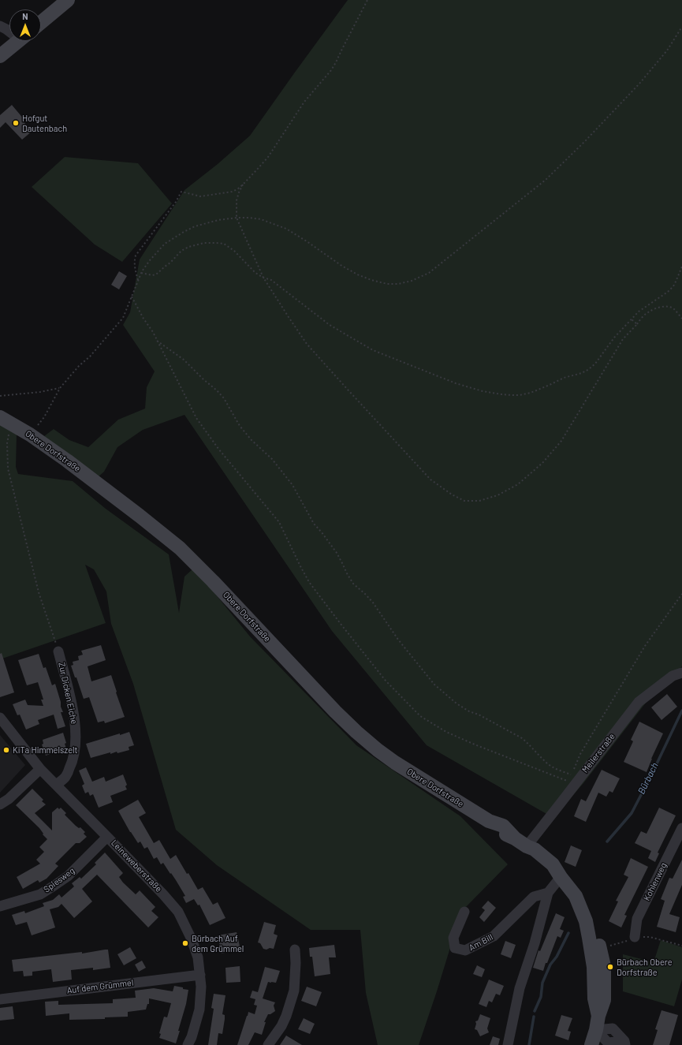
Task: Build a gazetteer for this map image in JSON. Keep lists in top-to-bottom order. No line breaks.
{"streets":{"street":["Obere Dorfstraße","Zur Dicken Eiche","Meilerstraße","Leineweberstraße","Spiesweg","Kohlenweg","Am Bill","Auf dem Grümmel"]},"crossings":[["Obere Dorfstraße","Meilerstraße"],["Zur Dicken Eiche","Leineweberstraße"],["Leineweberstraße","Spiesweg"],["Leineweberstraße","Auf dem Grümmel"]],"water":["Bürbach"],"places":["Hofgut Dautenbach","KiTa Himmelszelt","Bürbach Auf dem Grümmel","Bürbach Obere Dorfstraße"],"north":"top"}
